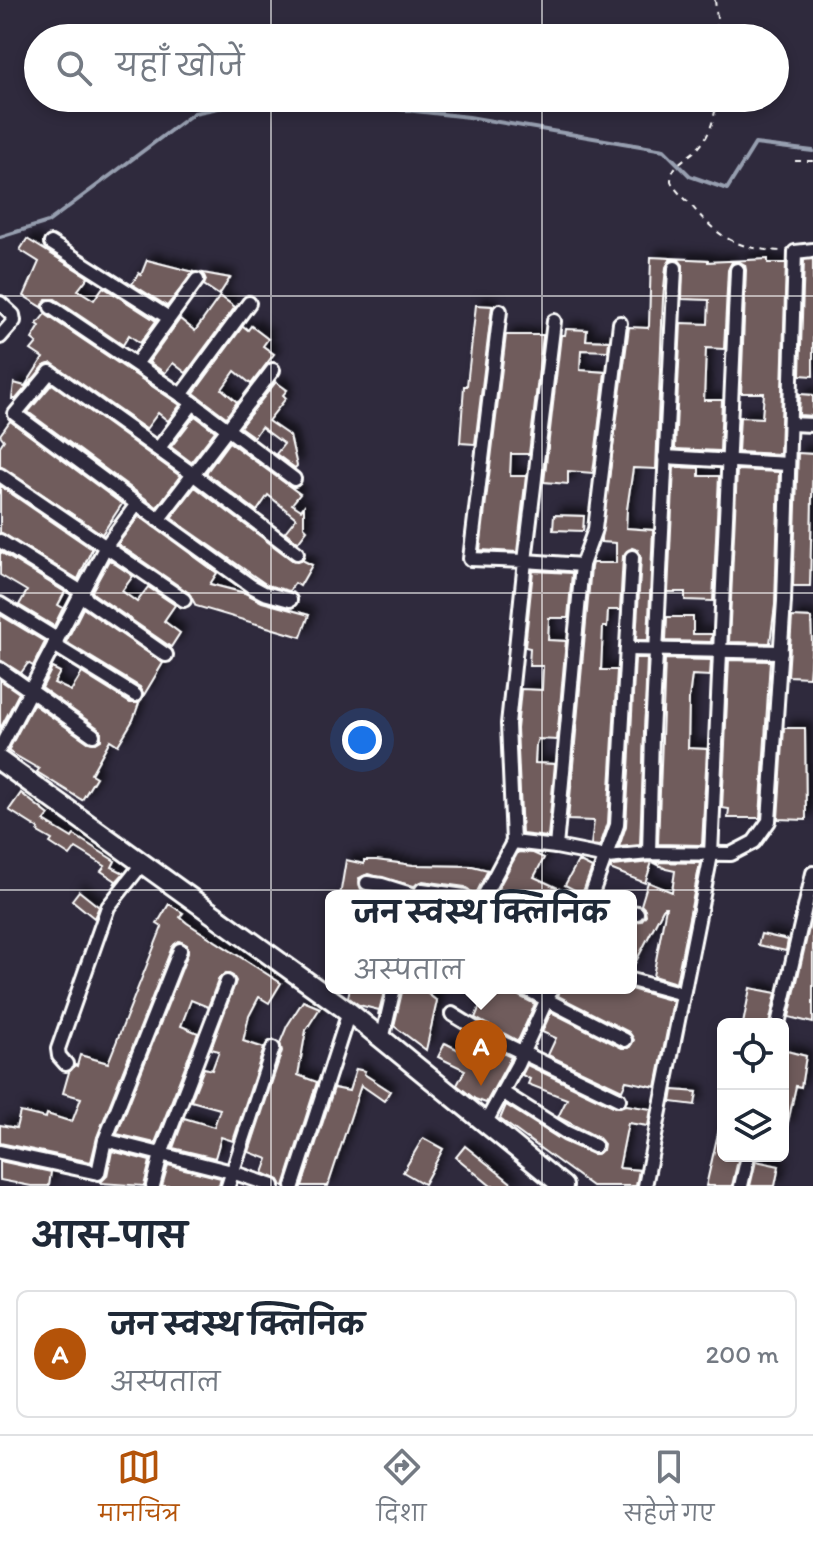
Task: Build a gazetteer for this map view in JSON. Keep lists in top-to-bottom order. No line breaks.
{"page":{"search":"यहाँ खोजें","popup":["जन स्वस्थ क्लिनिक","अस्पताल"],"pins":"A","heading":"आस-पास","list":[{"mark":"A","name":"जन स्वस्थ क्लिनिक","note":"अस्पताल","value":"200 m"}],"nav":["मानचित्र","दिशा","सहेजे गए"]}}
